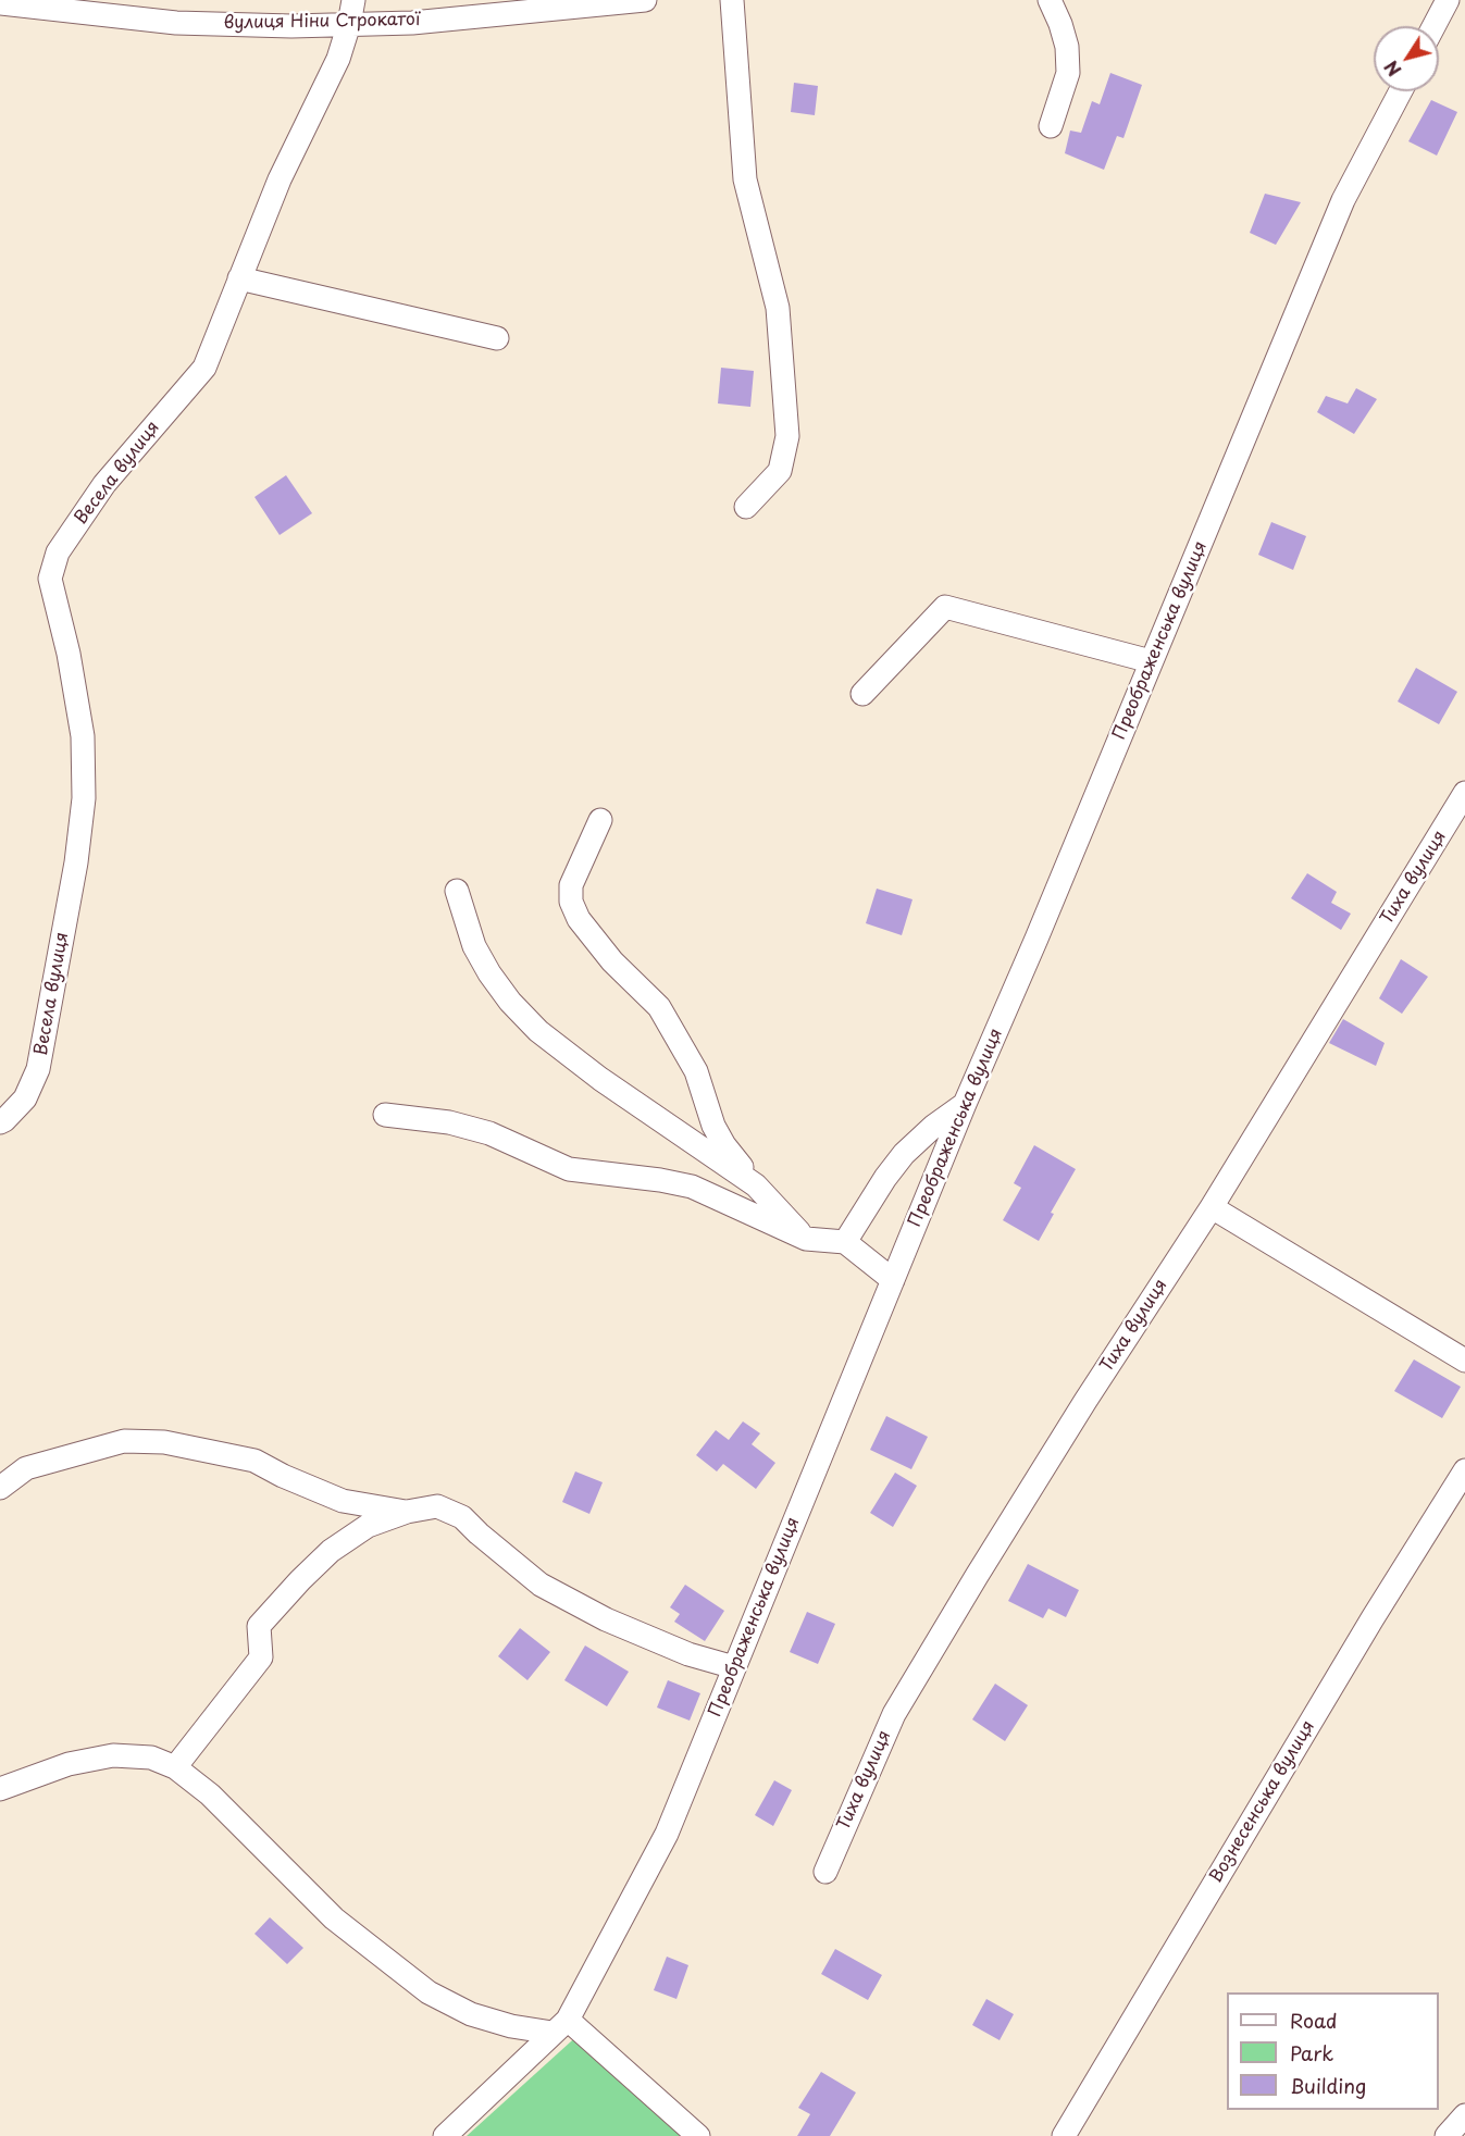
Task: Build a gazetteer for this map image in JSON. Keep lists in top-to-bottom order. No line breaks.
{"streets":{"street":["вулиця Ніни Строкатої","Весела вулиця","Преображенська вулиця","Тиха вулиця","Вознесенська вулиця"]},"crossings":[["вулиця Ніни Строкатої","Весела вулиця"]],"legend":["Road","Park","Building"],"north":"bottom left"}
